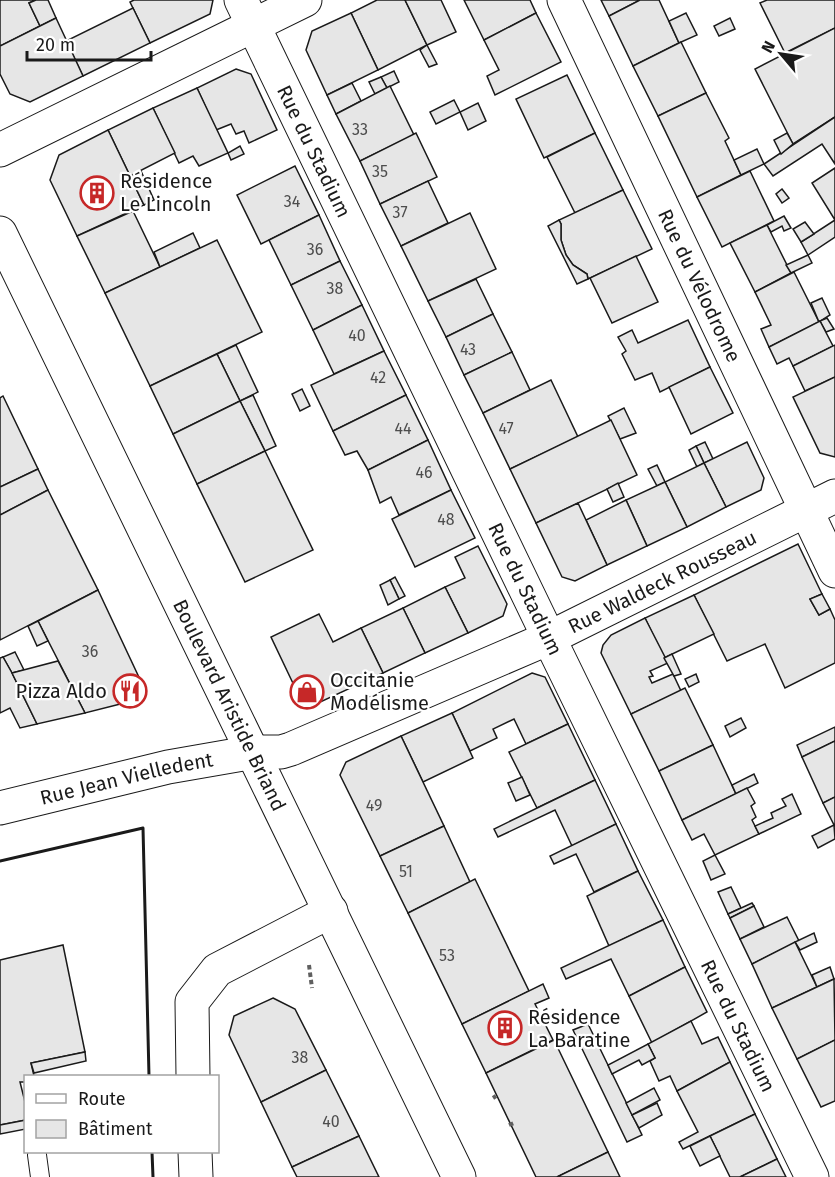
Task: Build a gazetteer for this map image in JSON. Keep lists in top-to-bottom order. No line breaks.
{"streets":{"street":["Rue du Stadium","Rue du Vélodrome","Rue Waldeck Rousseau","Boulevard Aristide Briand","Rue Jean Vielledent"]},"crossings":[["Rue du Stadium","Rue Waldeck Rousseau"],["Rue du Vélodrome","Rue Waldeck Rousseau"],["Rue Waldeck Rousseau","Boulevard Aristide Briand"],["Rue Waldeck Rousseau","Rue Jean Vielledent"],["Boulevard Aristide Briand","Rue Jean Vielledent"]],"places":{"building":["Résidence Le Lincoln","Résidence La Baratine"],"restaurant":["Pizza Aldo"],"shop":["Occitanie Modélisme"]},"house_numbers":["33","35","34","37","36","38","40","43","42","44","47","46","48","36","49","51","53","38","40"],"legend":["Route","Bâtiment"],"scale_bar":"20 m","north":"top left"}
